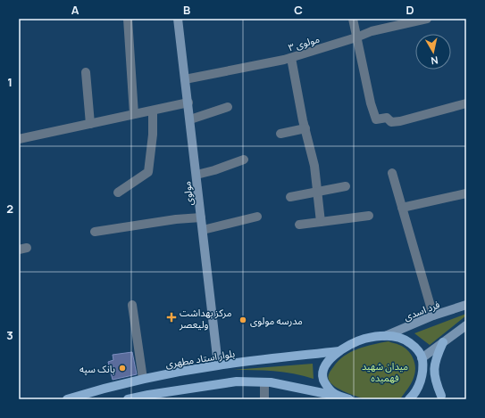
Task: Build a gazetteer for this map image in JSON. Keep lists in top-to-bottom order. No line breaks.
{"streets":{"main road":["بلوار استاد مطهری"],"street":["مولوی ۳","مولوی","فرد اسدی"]},"crossings":[["مولوی ۳","مولوی"],["مولوی","بلوار استاد مطهری"]],"parks":["میدان شهید فهمیده"],"places":{"health":["مرکز بهداشت ولیعصر"],"other":["مدرسه مولوی","بانک سپه"]},"north":"bottom","grid":{"columns":["A","B","C","D"],"rows":["1","2","3"]}}
